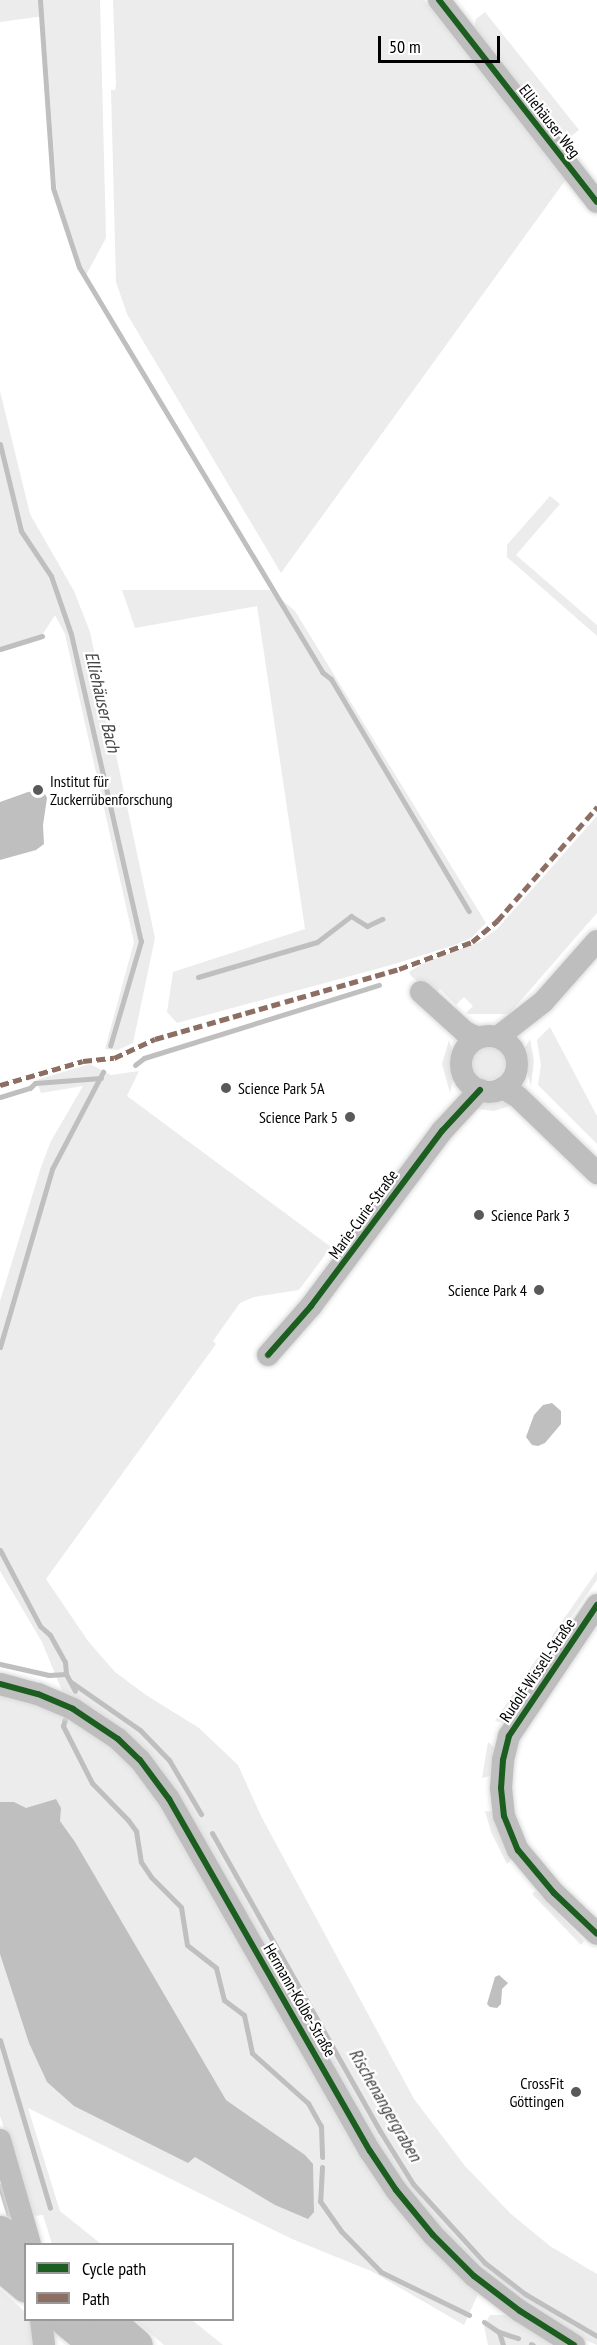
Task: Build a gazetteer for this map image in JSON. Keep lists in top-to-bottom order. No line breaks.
{"streets":{"street":["Elliehäuser Weg","Marie-Curie-Straße","Rudolf-Wissell-Straße","Hermann-Kolbe-Straße"]},"water":["Elliehäuser Bach","Rischenangergraben"],"places":["Institut für Zuckerrübenforschung","Science Park 5A","Science Park 5","Science Park 3","Science Park 4","CrossFit Göttingen"],"legend":["Cycle path","Path"],"scale_bar":"50 m"}
